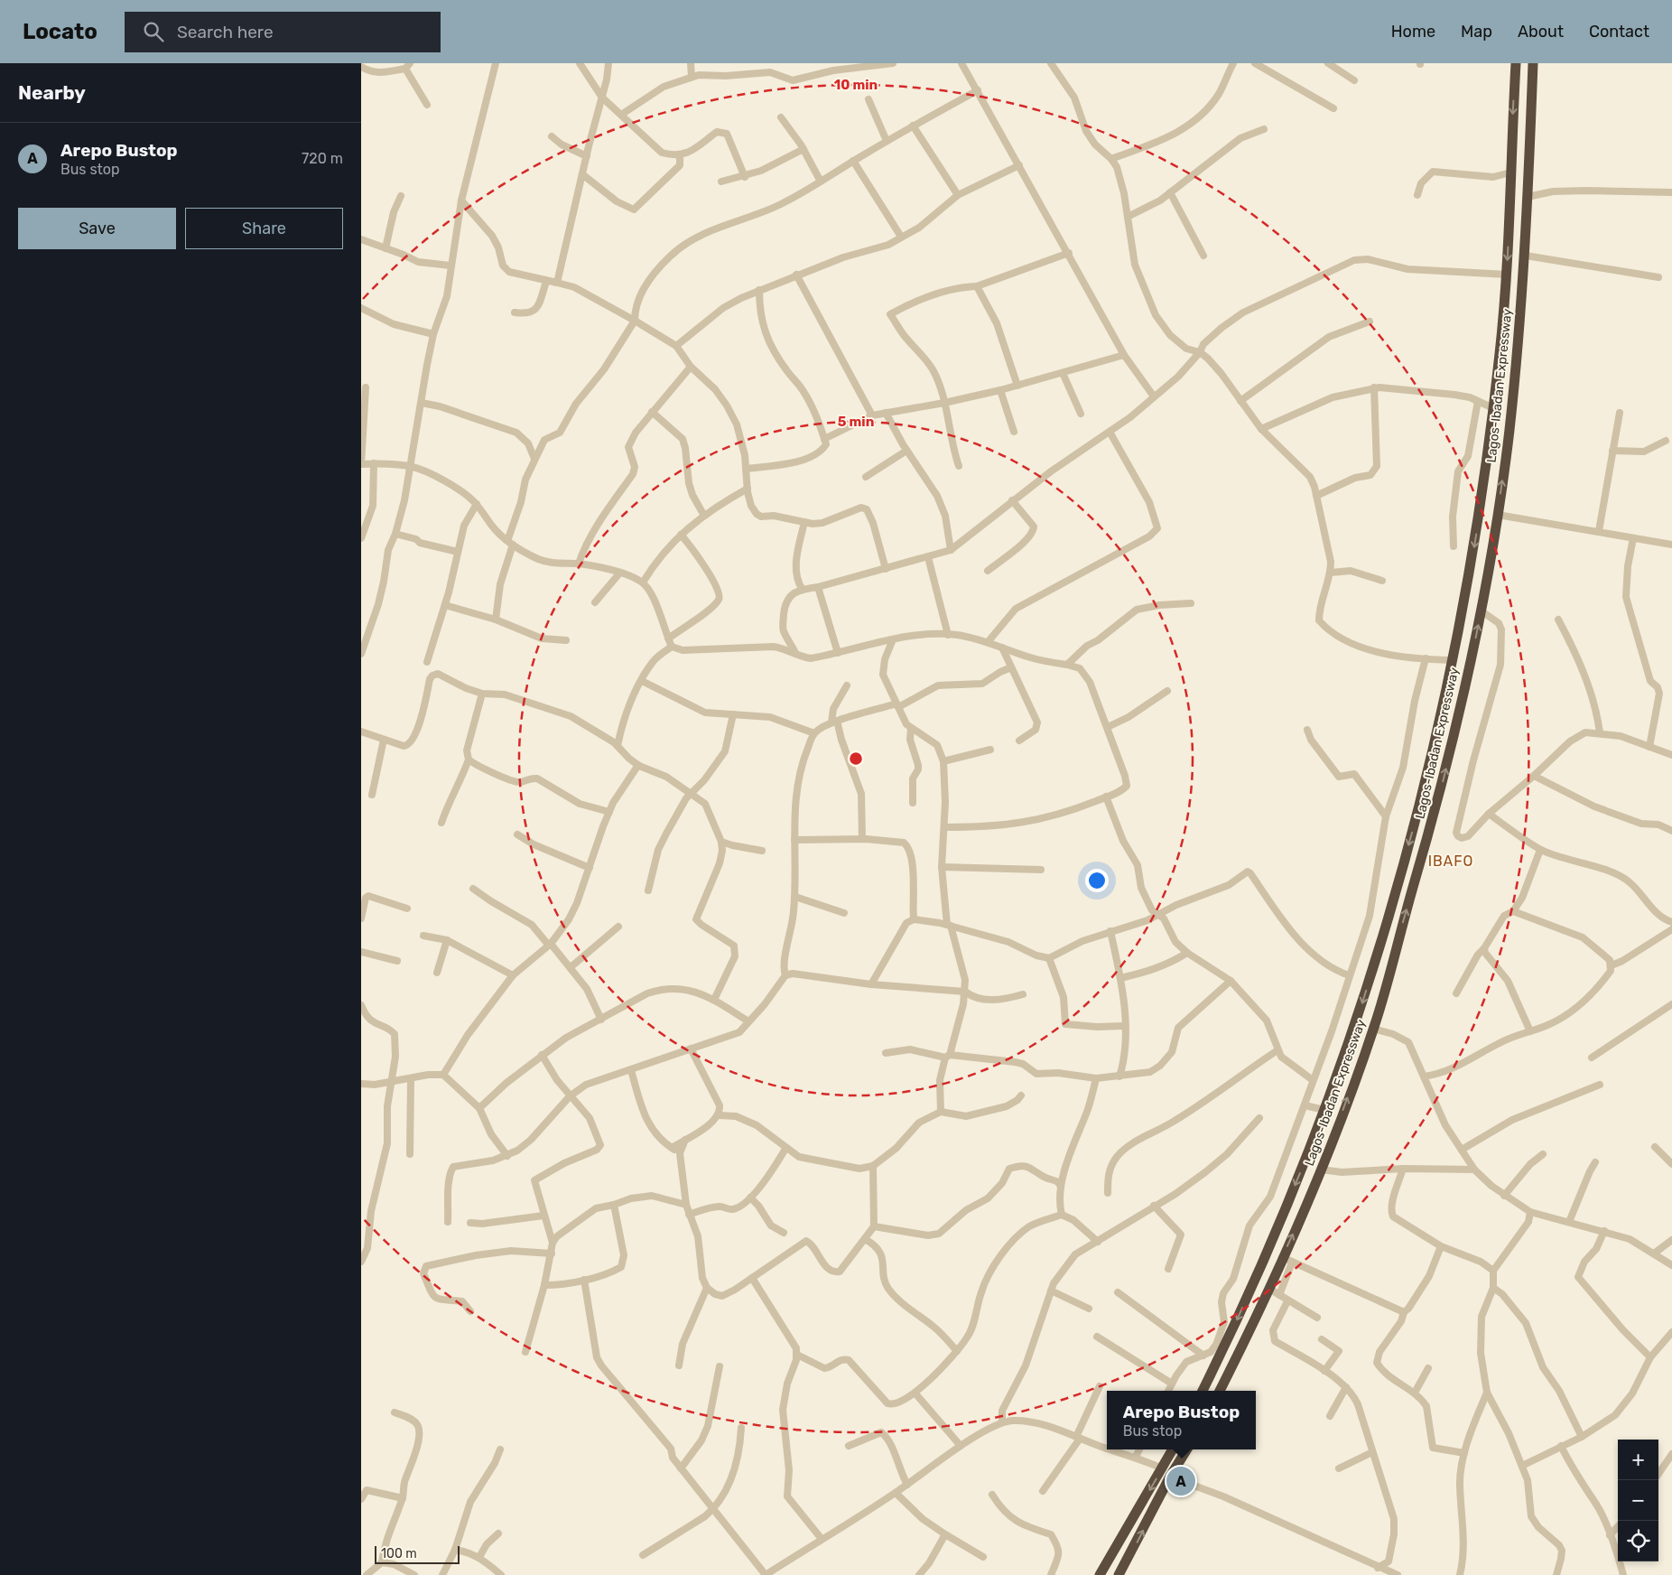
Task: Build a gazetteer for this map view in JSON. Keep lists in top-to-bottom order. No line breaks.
{"streets":{"highway":["Lagos-Ibadan Expressway"]},"districts":["IBAFO"],"scale_bar":"100 m","page":{"header":"Locato","search":"Search here","nav":["Home","Map","About","Contact"],"heading":"Nearby","list":[{"mark":"A","name":"Arepo Bustop","note":"Bus stop","value":"720 m"}],"buttons":["Save","Share"],"popup":["Arepo Bustop","Bus stop"],"map_buttons":["+","−"],"pins":"A","scale":"100 m"},"rings":["10 min","5 min"]}
